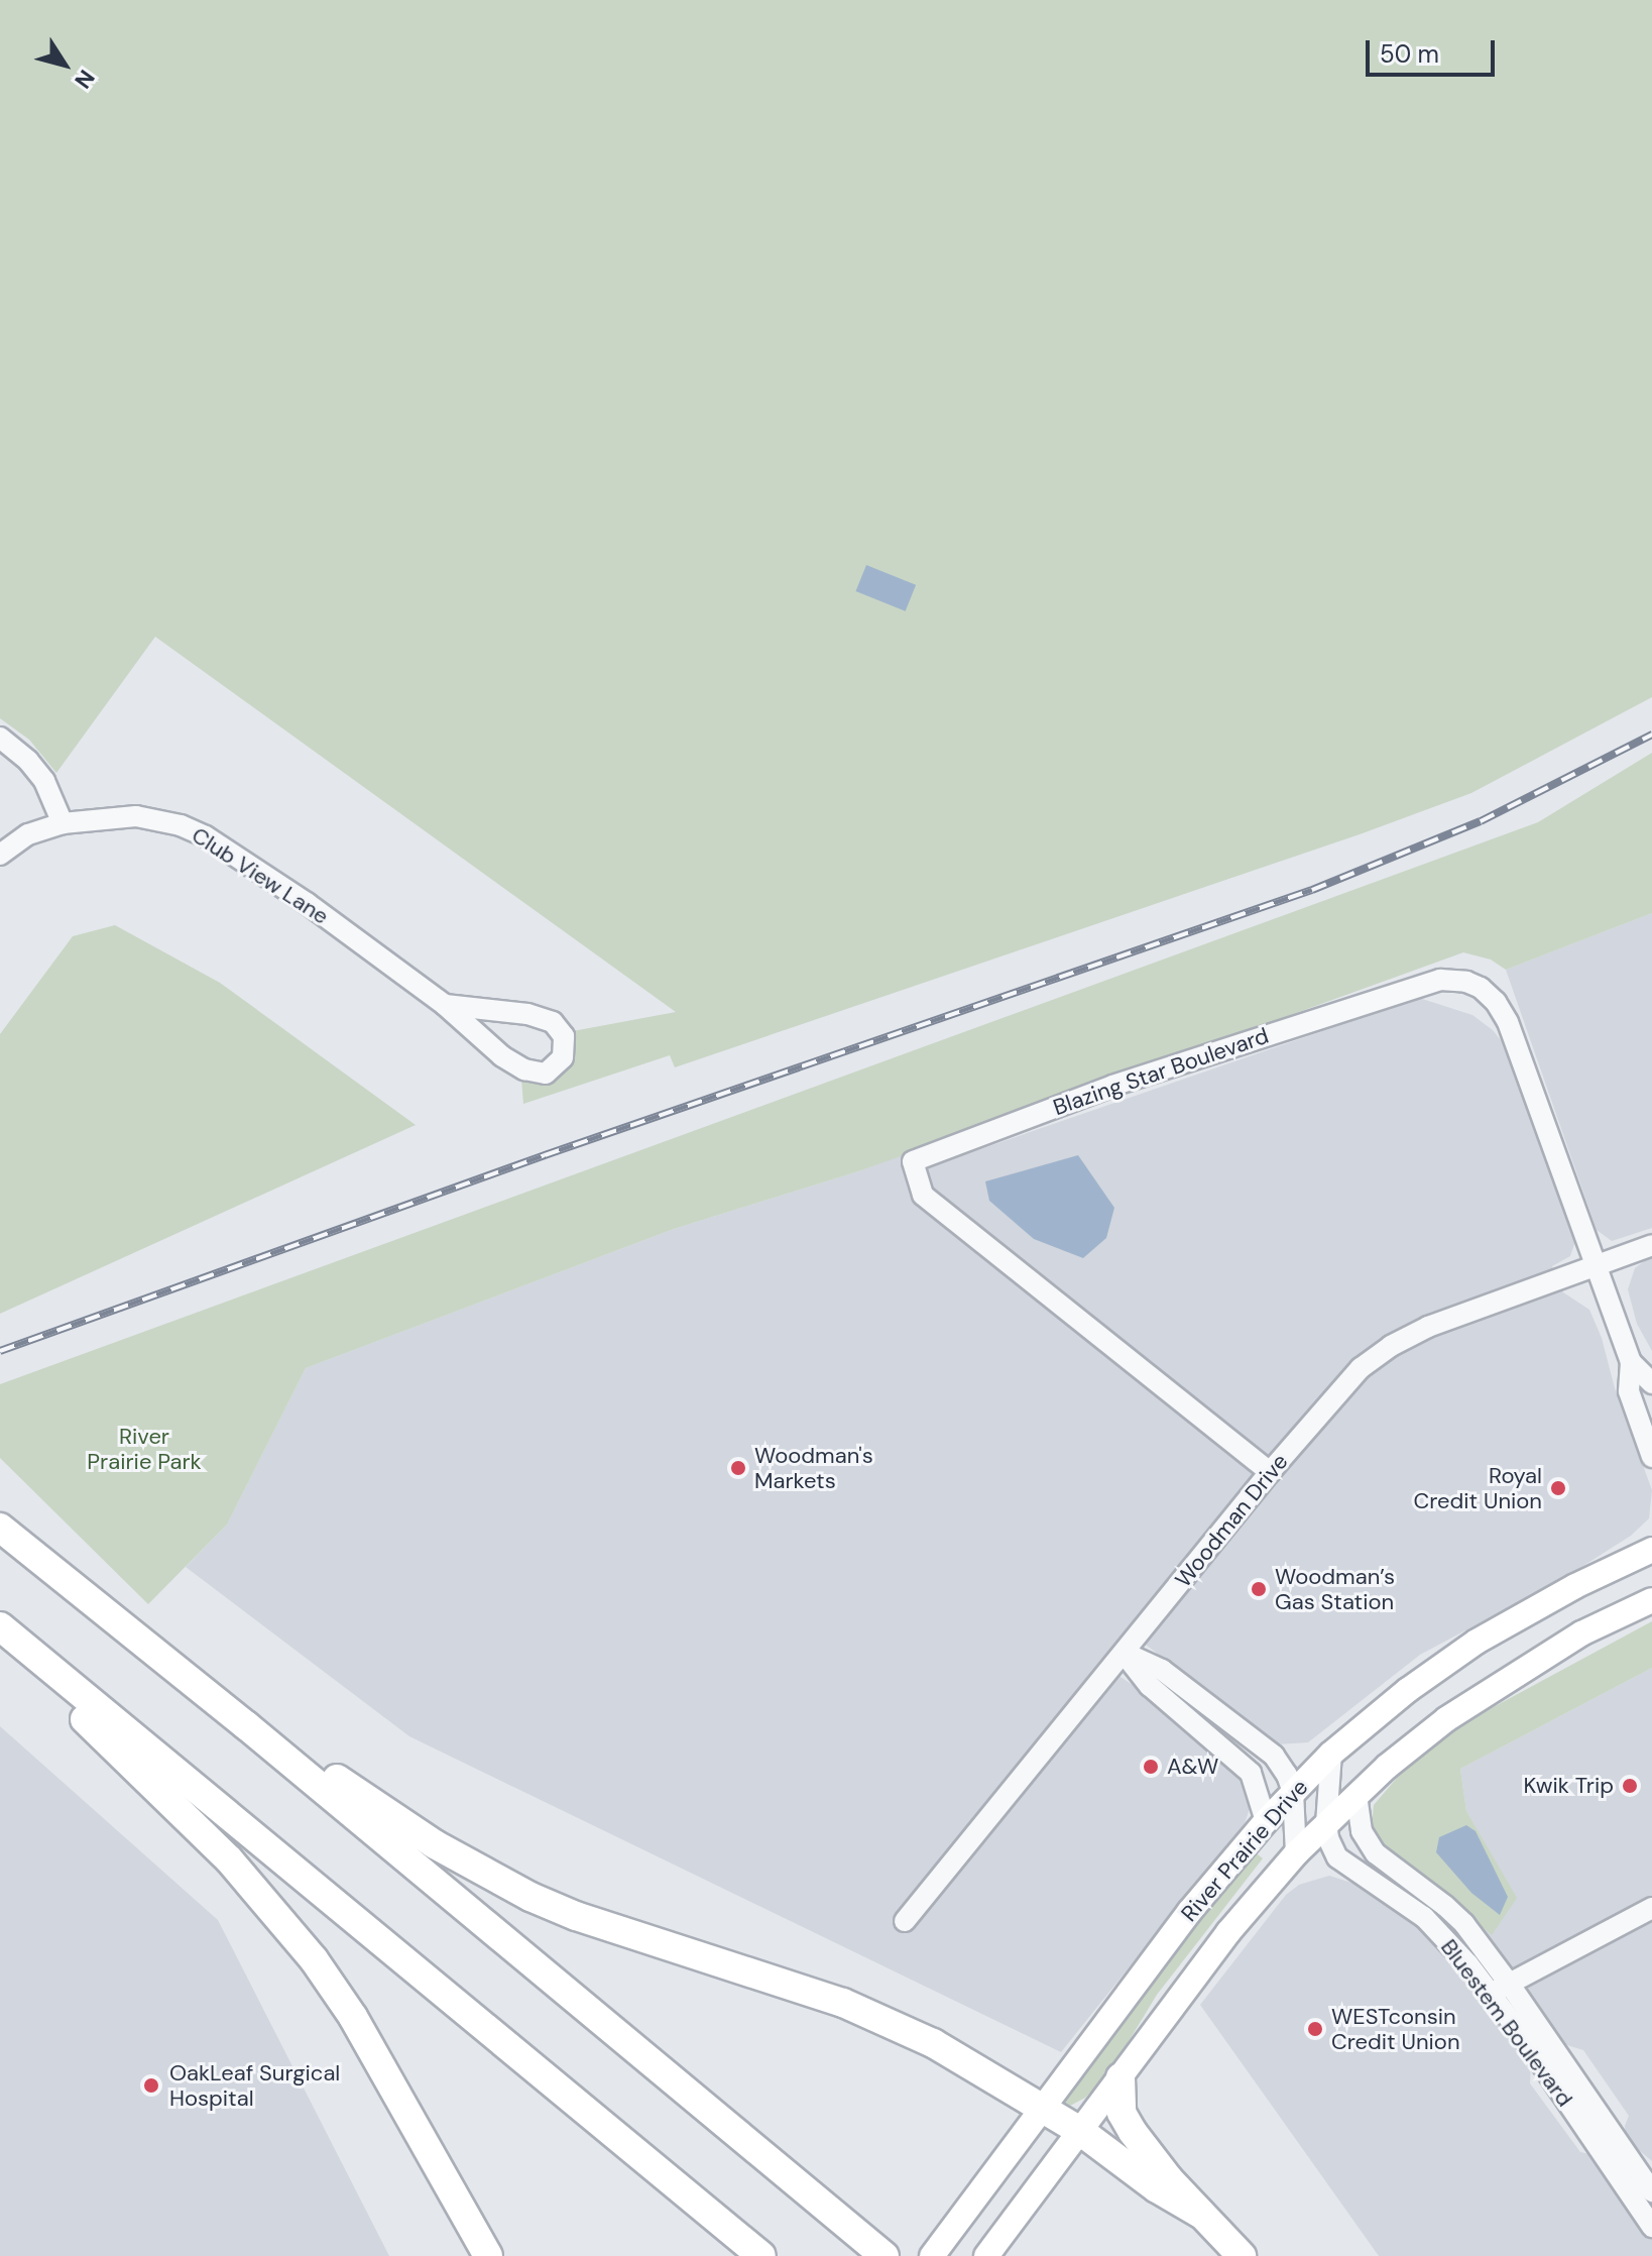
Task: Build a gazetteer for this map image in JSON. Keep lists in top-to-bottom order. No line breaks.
{"streets":{"main road":["River Prairie Drive"],"street":["Club View Lane","Blazing Star Boulevard","Woodman Drive","Bluestem Boulevard"]},"crossings":[["Blazing Star Boulevard","Woodman Drive"],["River Prairie Drive","Bluestem Boulevard"]],"parks":["River Prairie Park"],"places":["Woodman's Markets","Royal Credit Union","Woodman’s Gas Station","A&W","Kwik Trip","WESTconsin Credit Union","OakLeaf Surgical Hospital"],"scale_bar":"50 m","north":"bottom right"}
